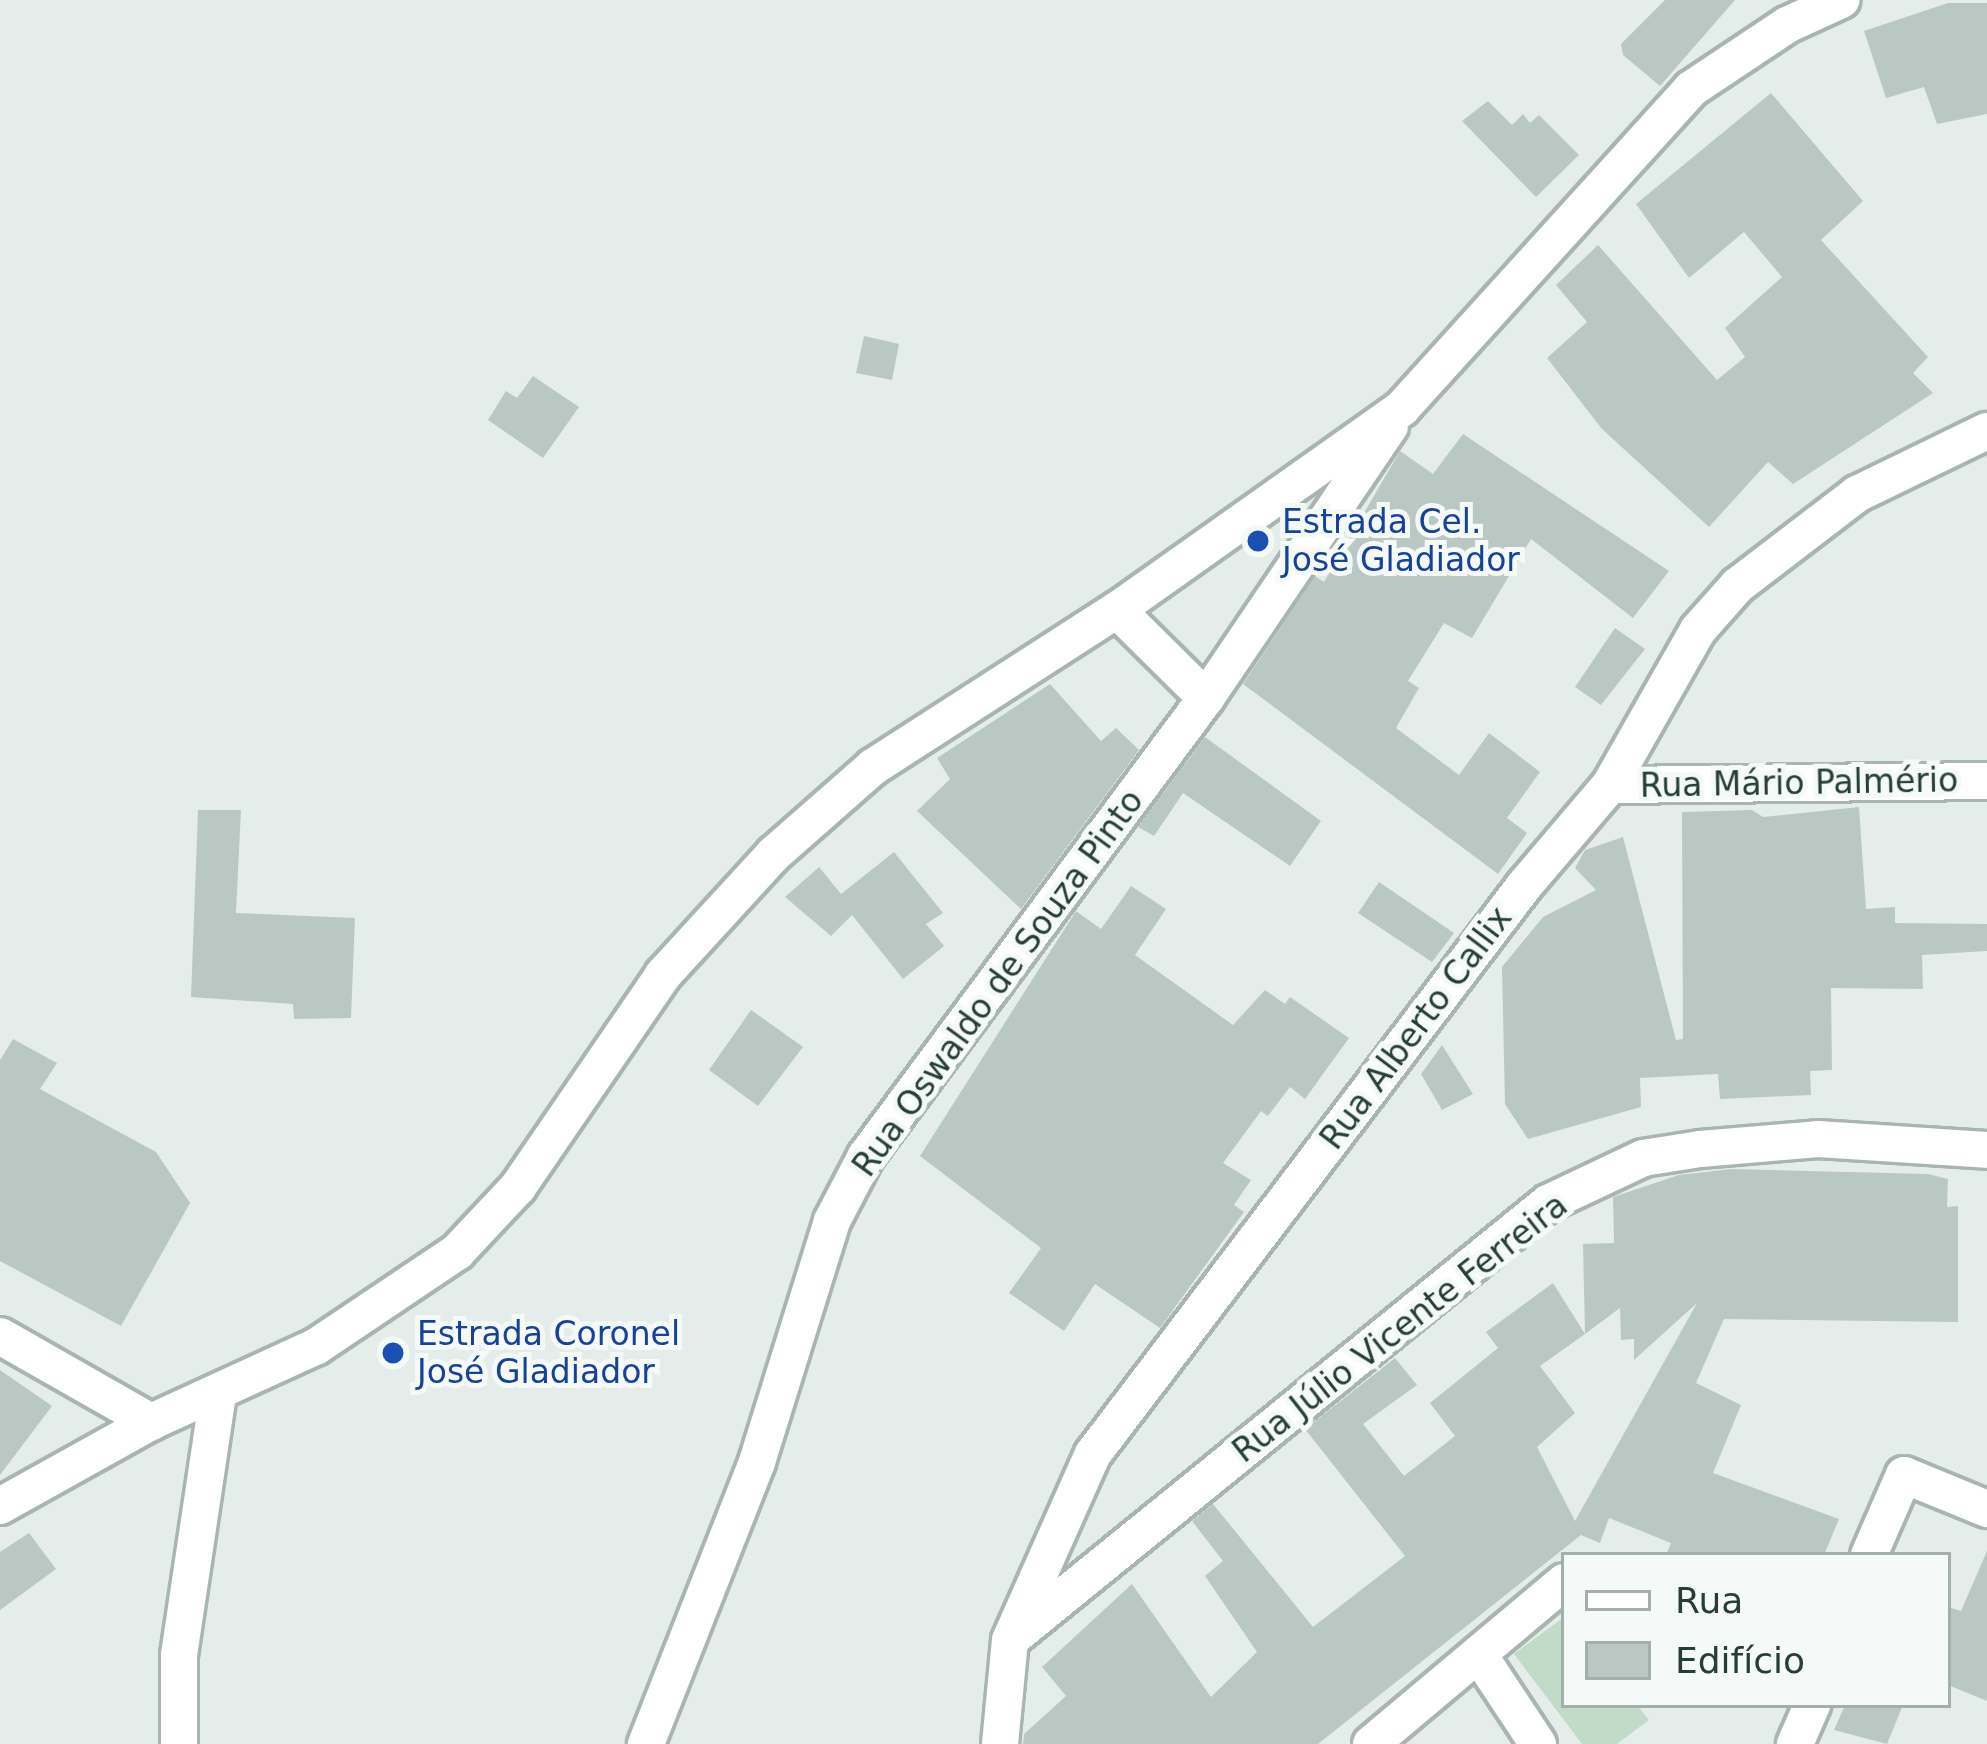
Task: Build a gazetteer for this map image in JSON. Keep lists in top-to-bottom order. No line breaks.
{"streets":{"street":["Rua Mário Palmério","Rua Oswaldo de Souza Pinto","Rua Alberto Callix","Rua Júlio Vicente Ferreira"]},"crossings":[["Rua Mário Palmério","Rua Alberto Callix"],["Rua Alberto Callix","Rua Júlio Vicente Ferreira"]],"places":["Estrada Cel. José Gladiador","Estrada Coronel José Gladiador"],"legend":["Rua","Edifício"]}
